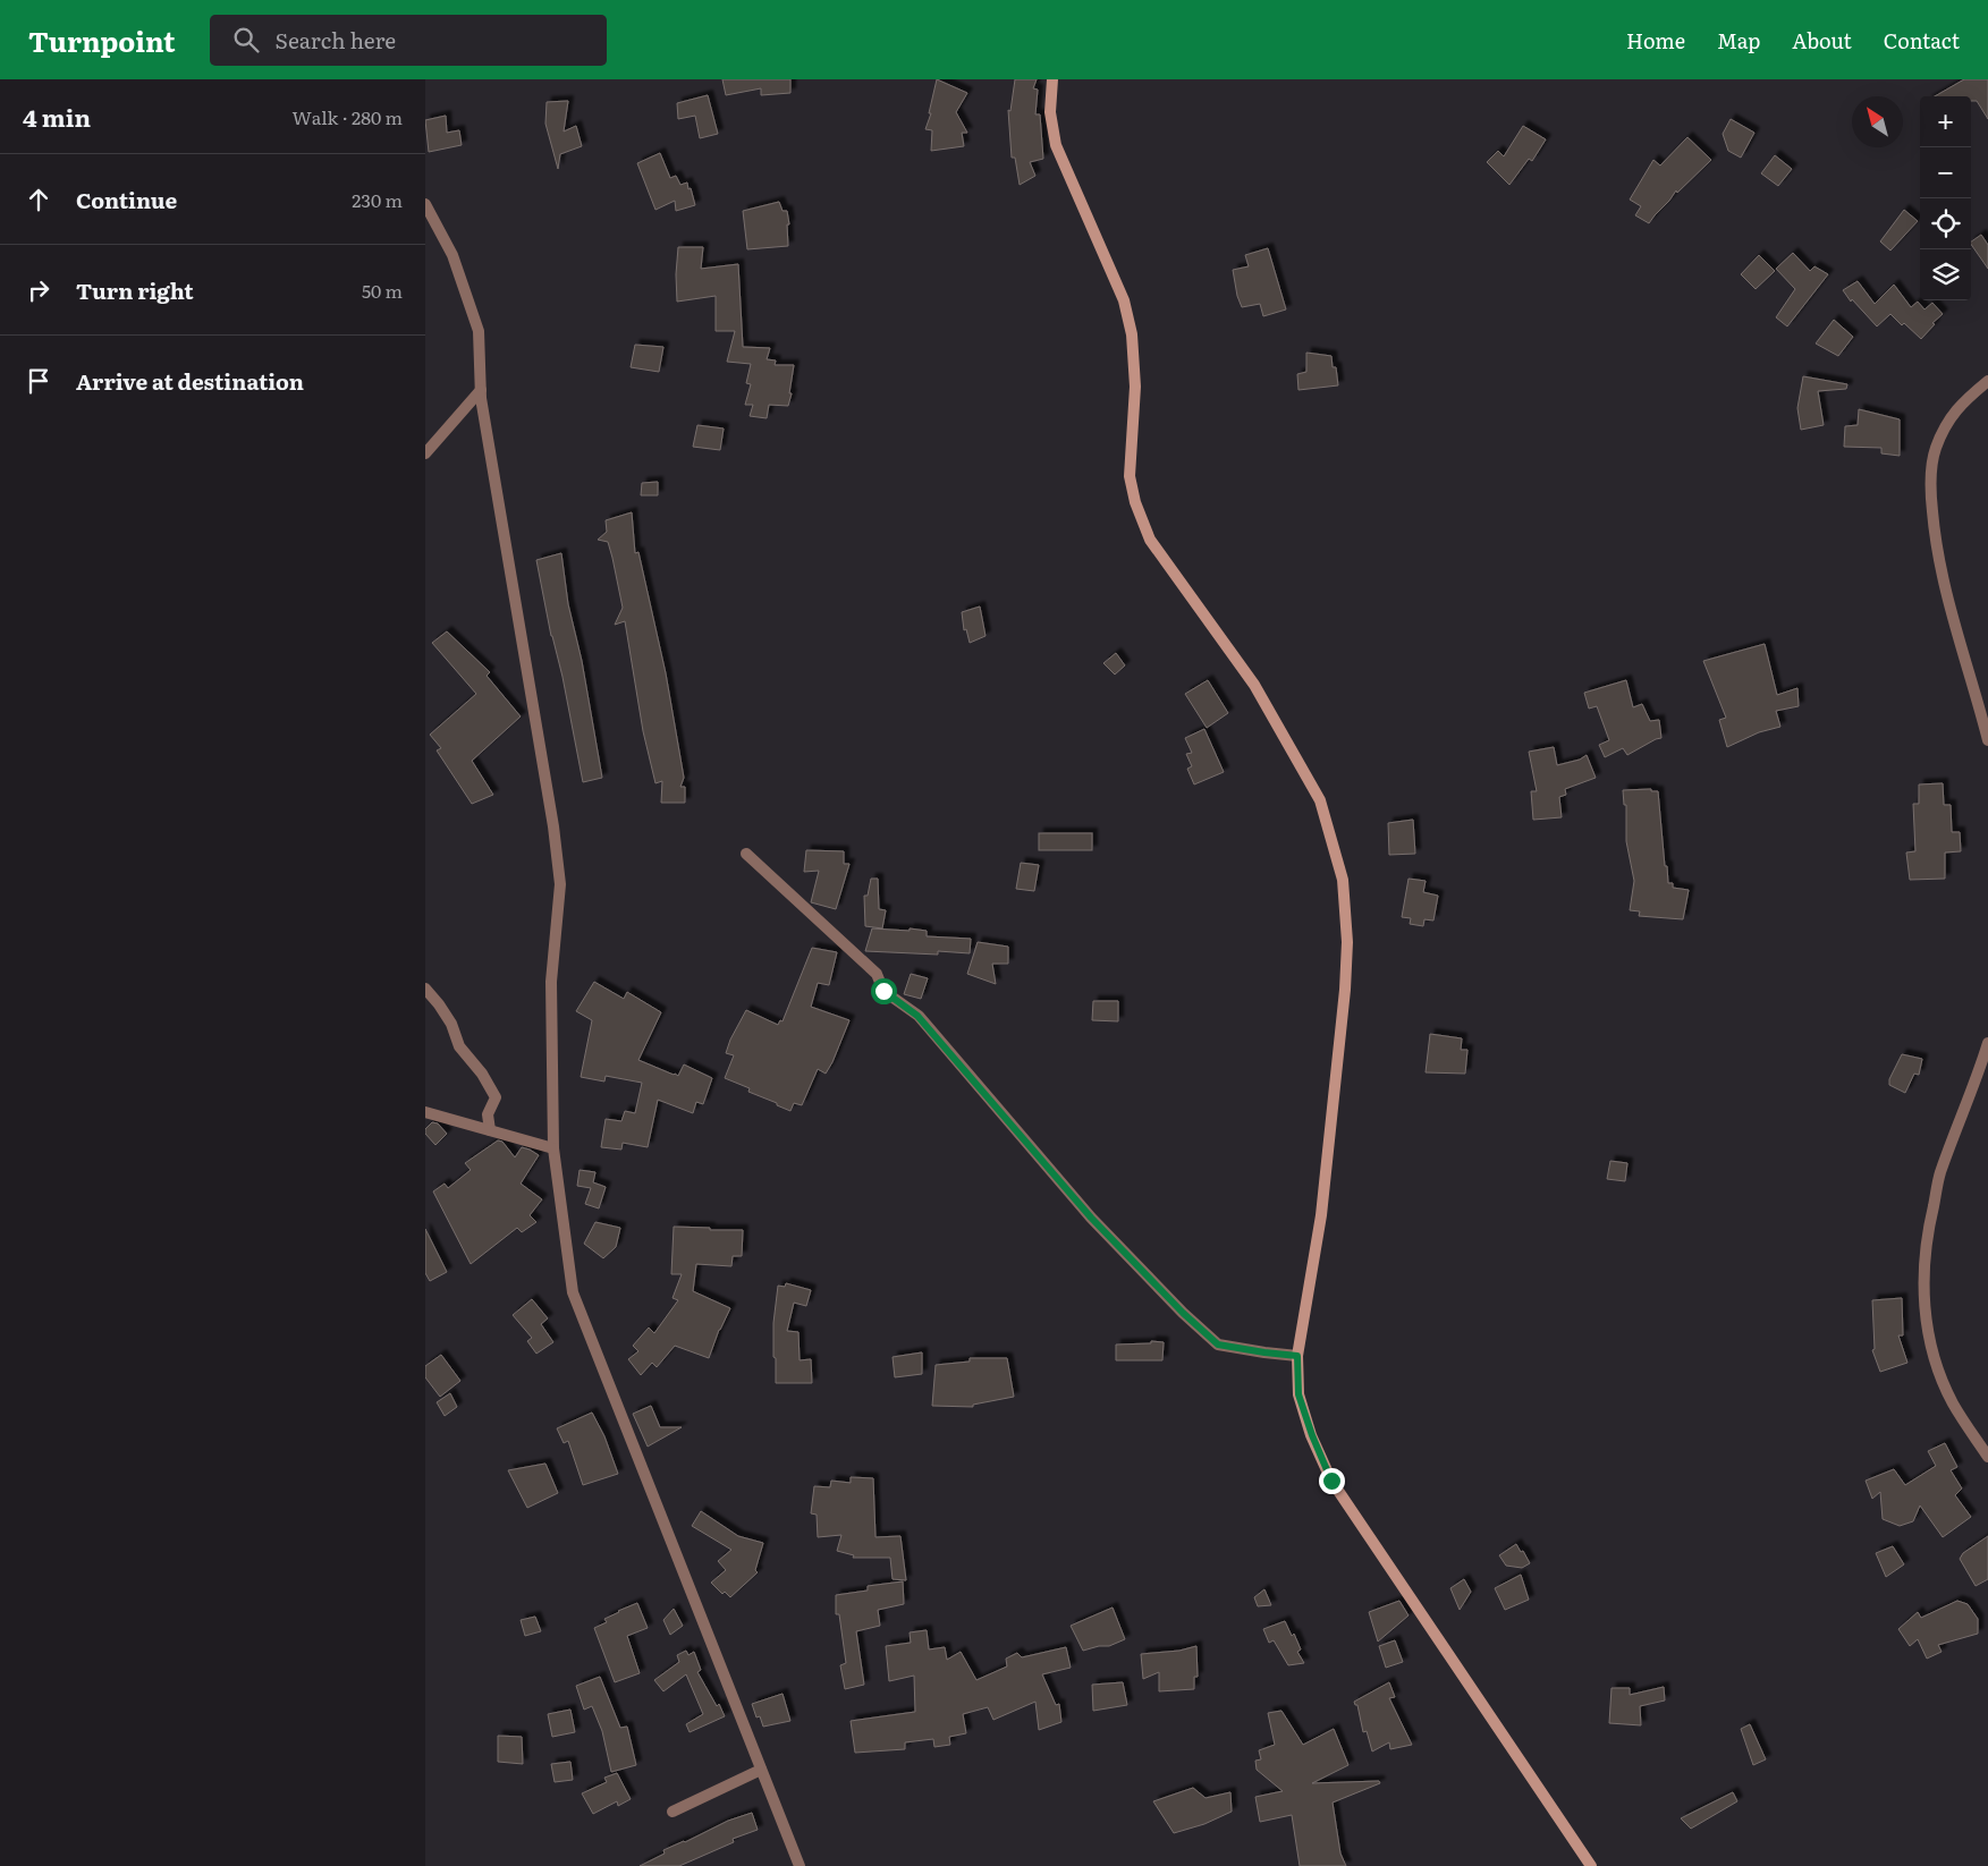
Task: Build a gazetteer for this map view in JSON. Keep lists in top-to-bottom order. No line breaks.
{"north":"top left","page":{"header":"Turnpoint","search":"Search here","nav":["Home","Map","About","Contact"],"heading":["4 min","Walk · 280 m"],"map_buttons":["+","−"],"list":[["Continue","230 m"],["Turn right","50 m"],"Arrive at destination"]}}
